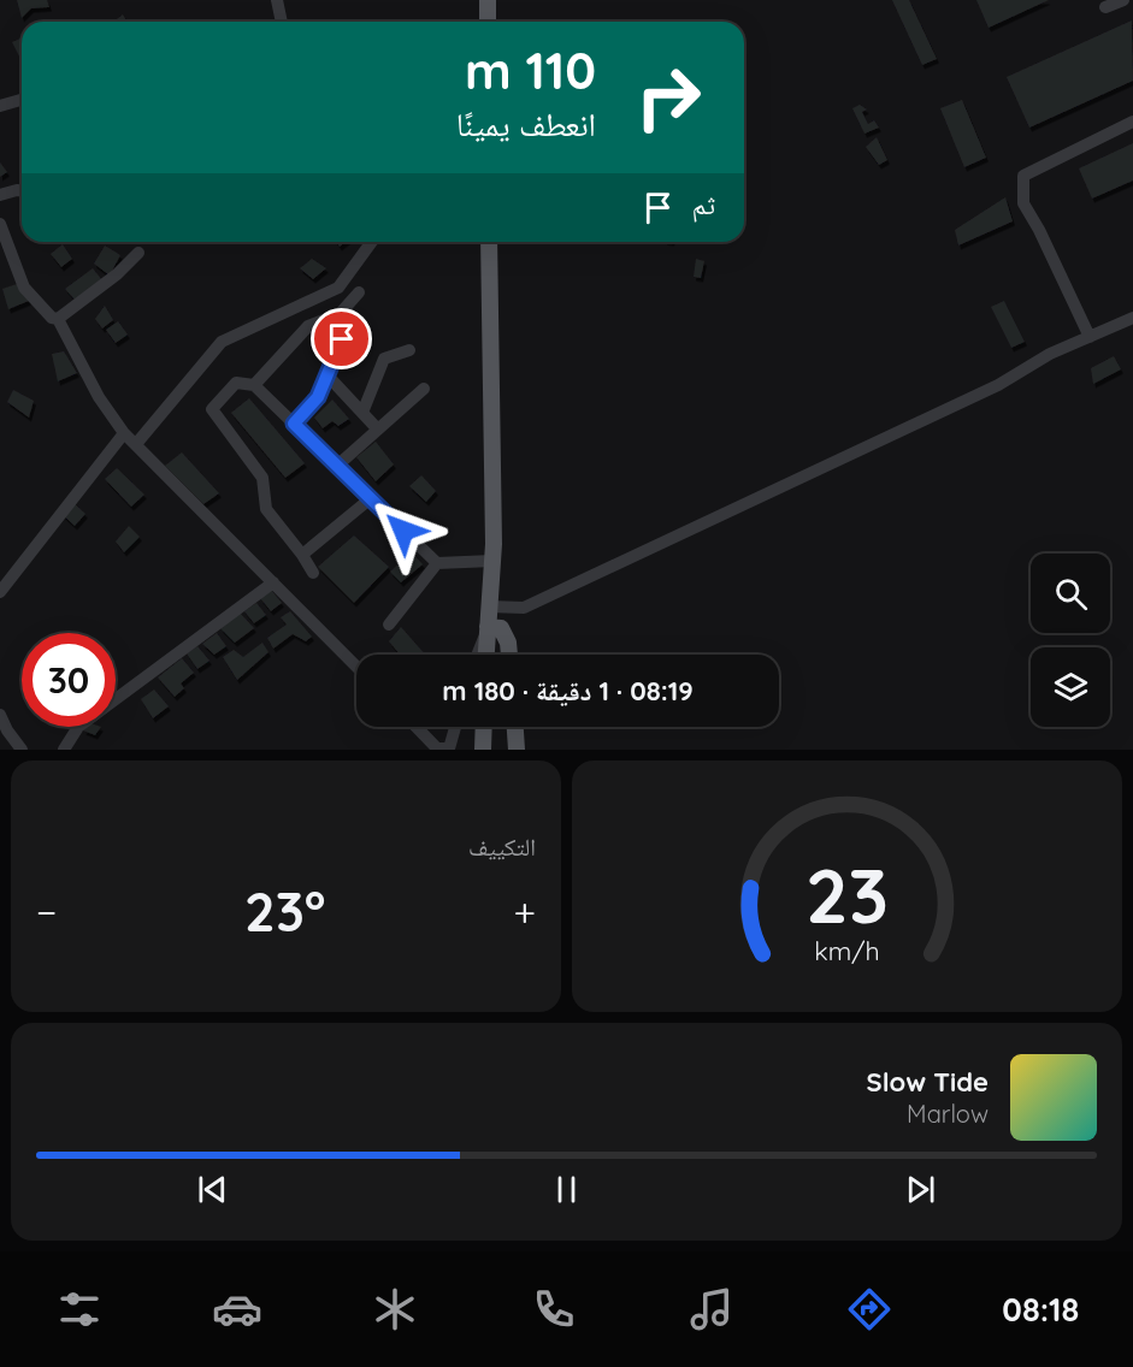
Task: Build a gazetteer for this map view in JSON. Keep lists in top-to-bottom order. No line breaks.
{"page":{"turn":["110 m","انعطف يمينًا"],"then":"ثم","limit":"30","trip":"08:19 · 1 دقيقة · 180 m","tile":"التكييف","heat":["−","23°","+"],"song":["Slow Tide","Marlow"],"tabs":"08:18","gauge":["23","km/h"]}}
